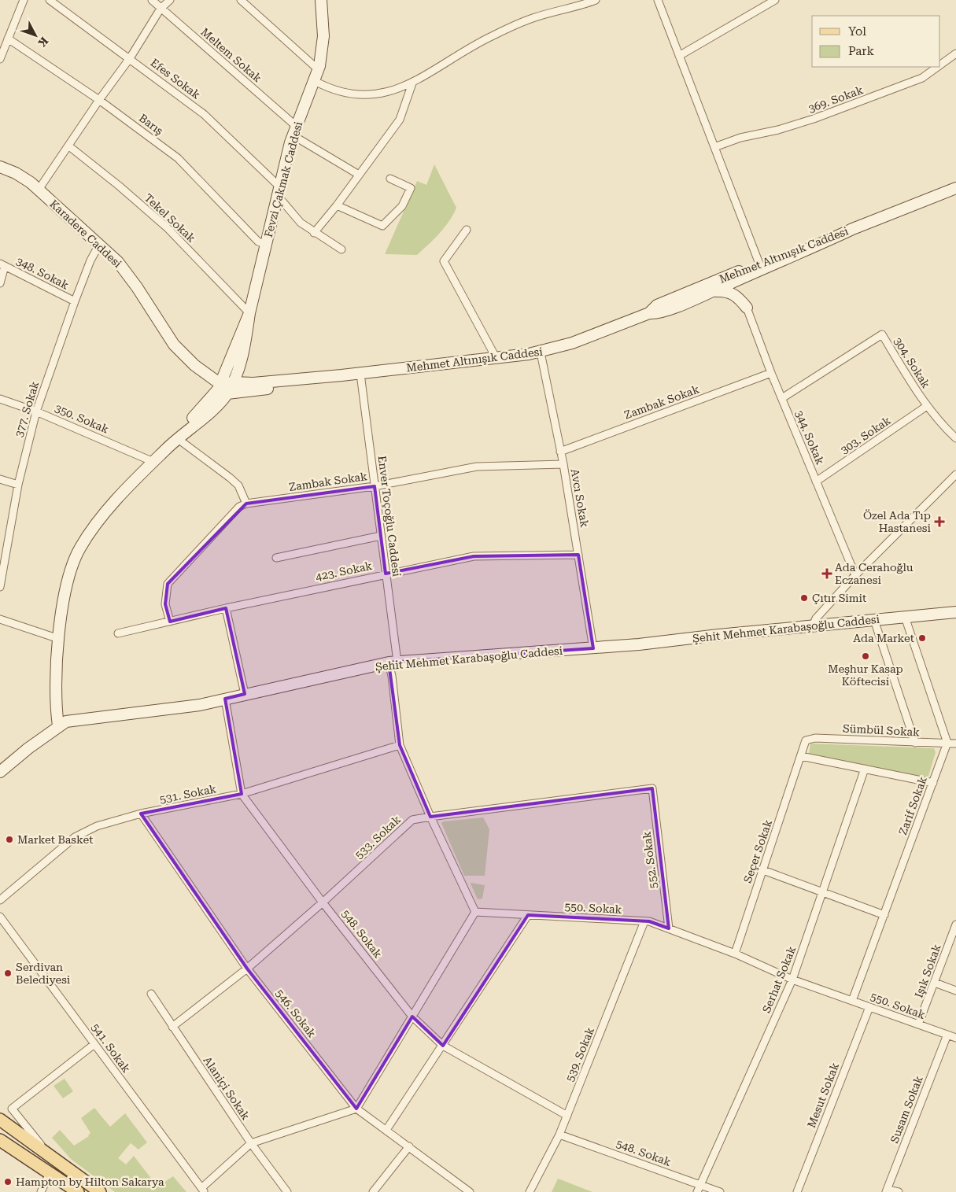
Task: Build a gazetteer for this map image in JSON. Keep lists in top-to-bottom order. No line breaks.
{"streets":{"main road":["Fevzi Çakmak Caddesi","Karadere Caddesi","Mehmet Altınışık Caddesi","Şehit Mehmet Karabaşoğlu Caddesi"],"street":["Meltem Sokak","Efes Sokak","369. Sokak","Barış","Tekel Sokak","348. Sokak","304. Sokak","Zambak Sokak","377. Sokak","350. Sokak","303. Sokak","344. Sokak","Avcı Sokak","Enver Toçoğlu Caddesi","423. Sokak","Sümbül Sokak","531. Sokak","Zarif Sokak","533. Sokak","Seçer Sokak","552. Sokak","550. Sokak","548. Sokak","Işık Sokak","Serhat Sokak","546. Sokak","541. Sokak","539. Sokak","Alaniçi Sokak","Mesut Sokak","Susam Sokak"]},"crossings":[["Meltem Sokak","Fevzi Çakmak Caddesi"],["Efes Sokak","Fevzi Çakmak Caddesi"],["Barış","Fevzi Çakmak Caddesi"],["Fevzi Çakmak Caddesi","Tekel Sokak"],["Fevzi Çakmak Caddesi","Karadere Caddesi"],["Fevzi Çakmak Caddesi","Mehmet Altınışık Caddesi"],["Fevzi Çakmak Caddesi","350. Sokak"],["Fevzi Çakmak Caddesi","Şehit Mehmet Karabaşoğlu Caddesi"],["Karadere Caddesi","Mehmet Altınışık Caddesi"],["Karadere Caddesi","377. Sokak"],["Mehmet Altınışık Caddesi","Avcı Sokak"],["Mehmet Altınışık Caddesi","Enver Toçoğlu Caddesi"],["348. Sokak","377. Sokak"],["304. Sokak","303. Sokak"],["304. Sokak","344. Sokak"],["Zambak Sokak","344. Sokak"],["Zambak Sokak","Avcı Sokak"],["Zambak Sokak","Enver Toçoğlu Caddesi"],["377. Sokak","350. Sokak"],["303. Sokak","344. Sokak"],["Avcı Sokak","423. Sokak"],["Avcı Sokak","Şehit Mehmet Karabaşoğlu Caddesi"],["Enver Toçoğlu Caddesi","423. Sokak"],["Enver Toçoğlu Caddesi","Şehit Mehmet Karabaşoğlu Caddesi"],["Şehit Mehmet Karabaşoğlu Caddesi","548. Sokak"],["Sümbül Sokak","Zarif Sokak"],["Sümbül Sokak","Seçer Sokak"],["531. Sokak","548. Sokak"],["531. Sokak","546. Sokak"],["Zarif Sokak","550. Sokak"],["533. Sokak","552. Sokak"],["533. Sokak","548. Sokak"],["533. Sokak","546. Sokak"],["533. Sokak","Alaniçi Sokak"],["Seçer Sokak","550. Sokak"],["552. Sokak","550. Sokak"],["550. Sokak","Işık Sokak"],["550. Sokak","Serhat Sokak"],["550. Sokak","539. Sokak"],["550. Sokak","Mesut Sokak"],["550. Sokak","Susam Sokak"],["548. Sokak","Serhat Sokak"],["548. Sokak","539. Sokak"]],"places":{"health":["Özel Ada Tıp Hastanesi","Ada Cerahoğlu Eczanesi"],"other":["Çıtır Simit","Ada Market","Meşhur Kasap Köftecisi","Market Basket","Serdivan Belediyesi","Hampton by Hilton Sakarya"]},"legend":["Yol","Park"],"north":"bottom right"}
